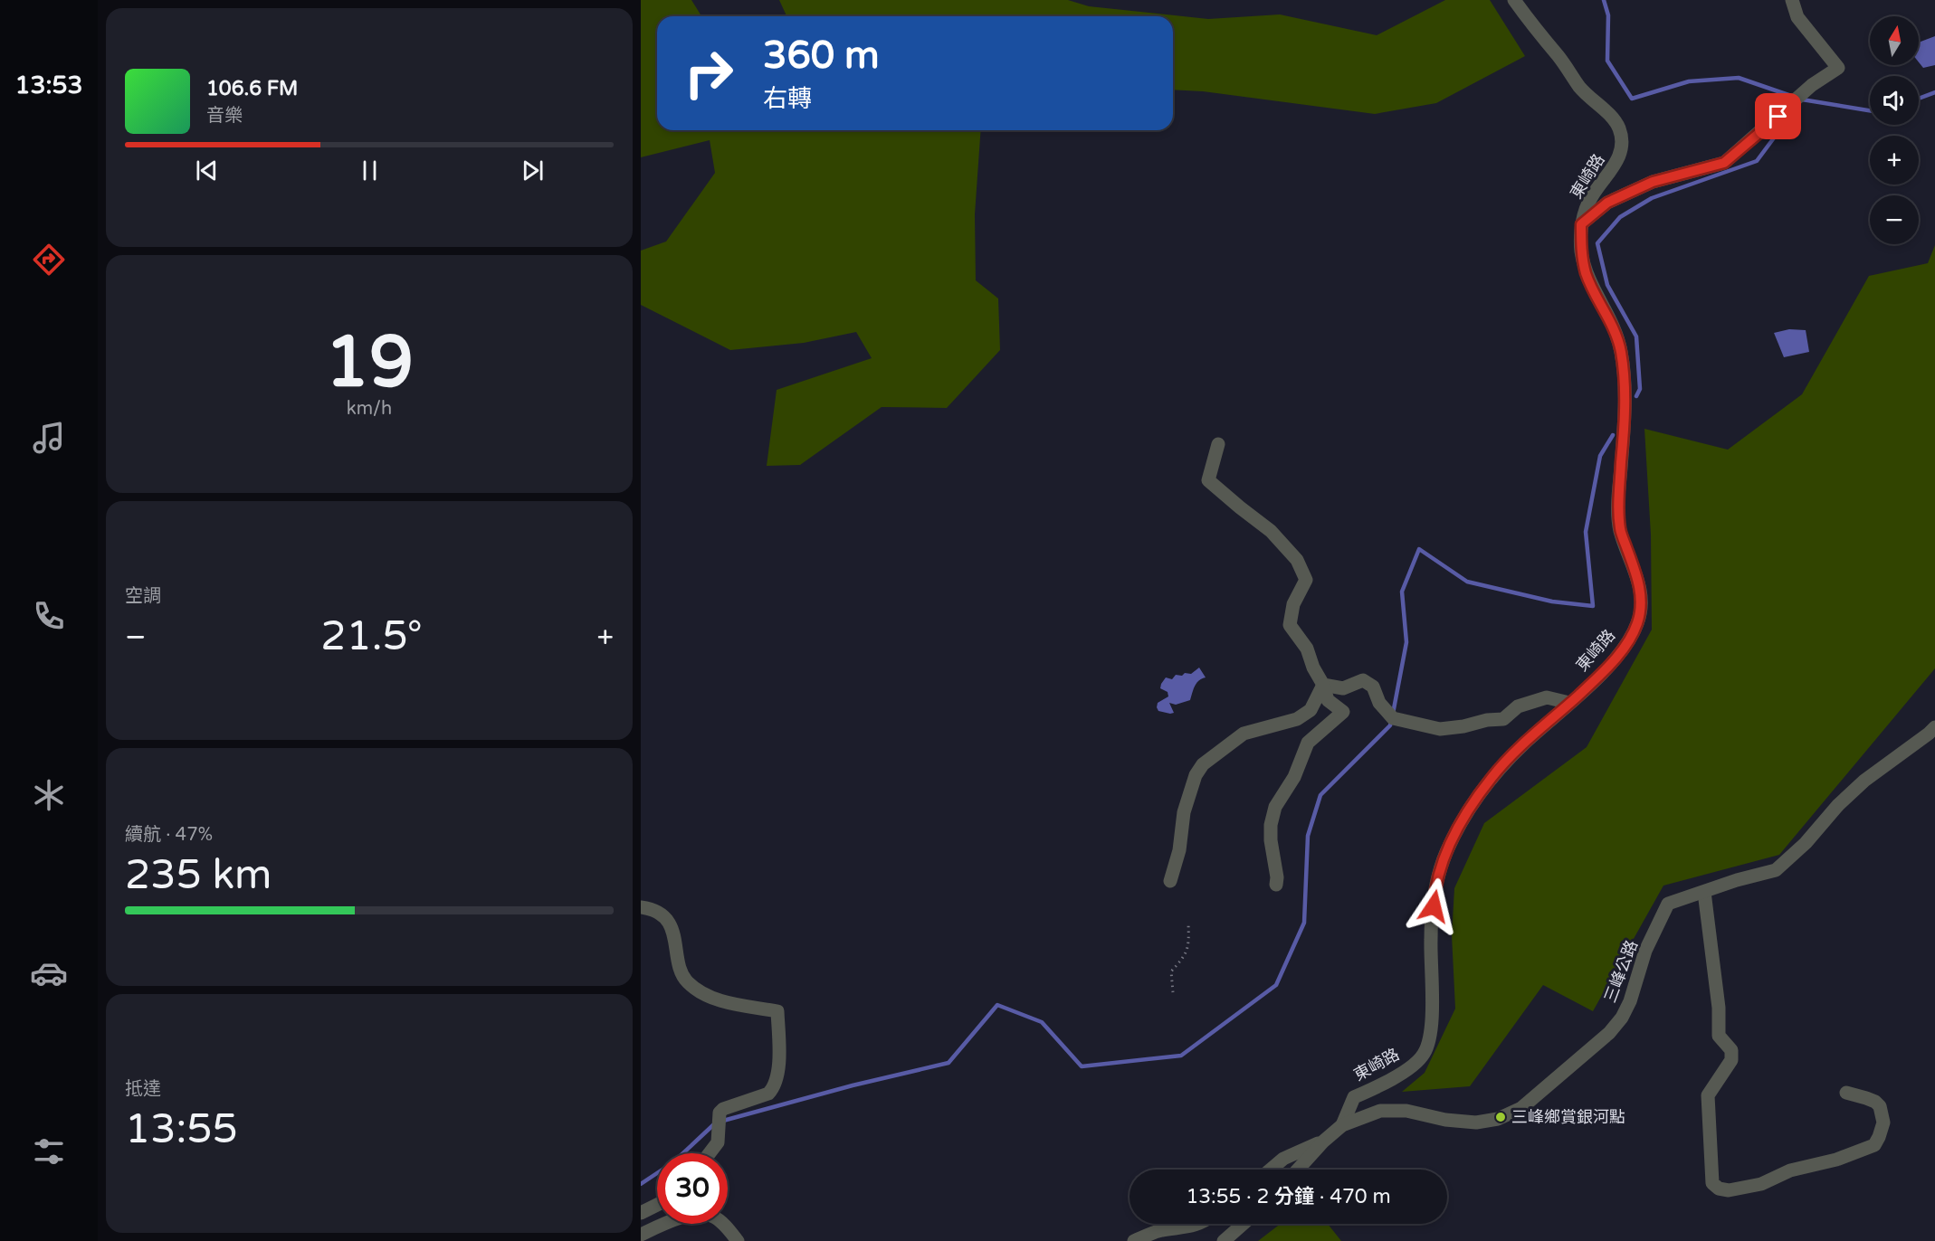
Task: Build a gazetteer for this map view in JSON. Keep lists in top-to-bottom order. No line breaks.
{"streets":{"street":["東崎路","三峰公路"]},"crossings":[["東崎路","三峰公路"]],"places":["三峰鄉賞銀河點"],"north":"top","page":{"tabs":"13:53","map_buttons":["+","−"],"turn":["360 m","右轉"],"song":["106.6 FM","音樂"],"tile":[["19","km/h"],"空調",["續航 · 47%","235 km"],["抵達","13:55"]],"heat":["−","21.5°","+"],"limit":"30","trip":"13:55 · 2 分鐘 · 470 m"}}
